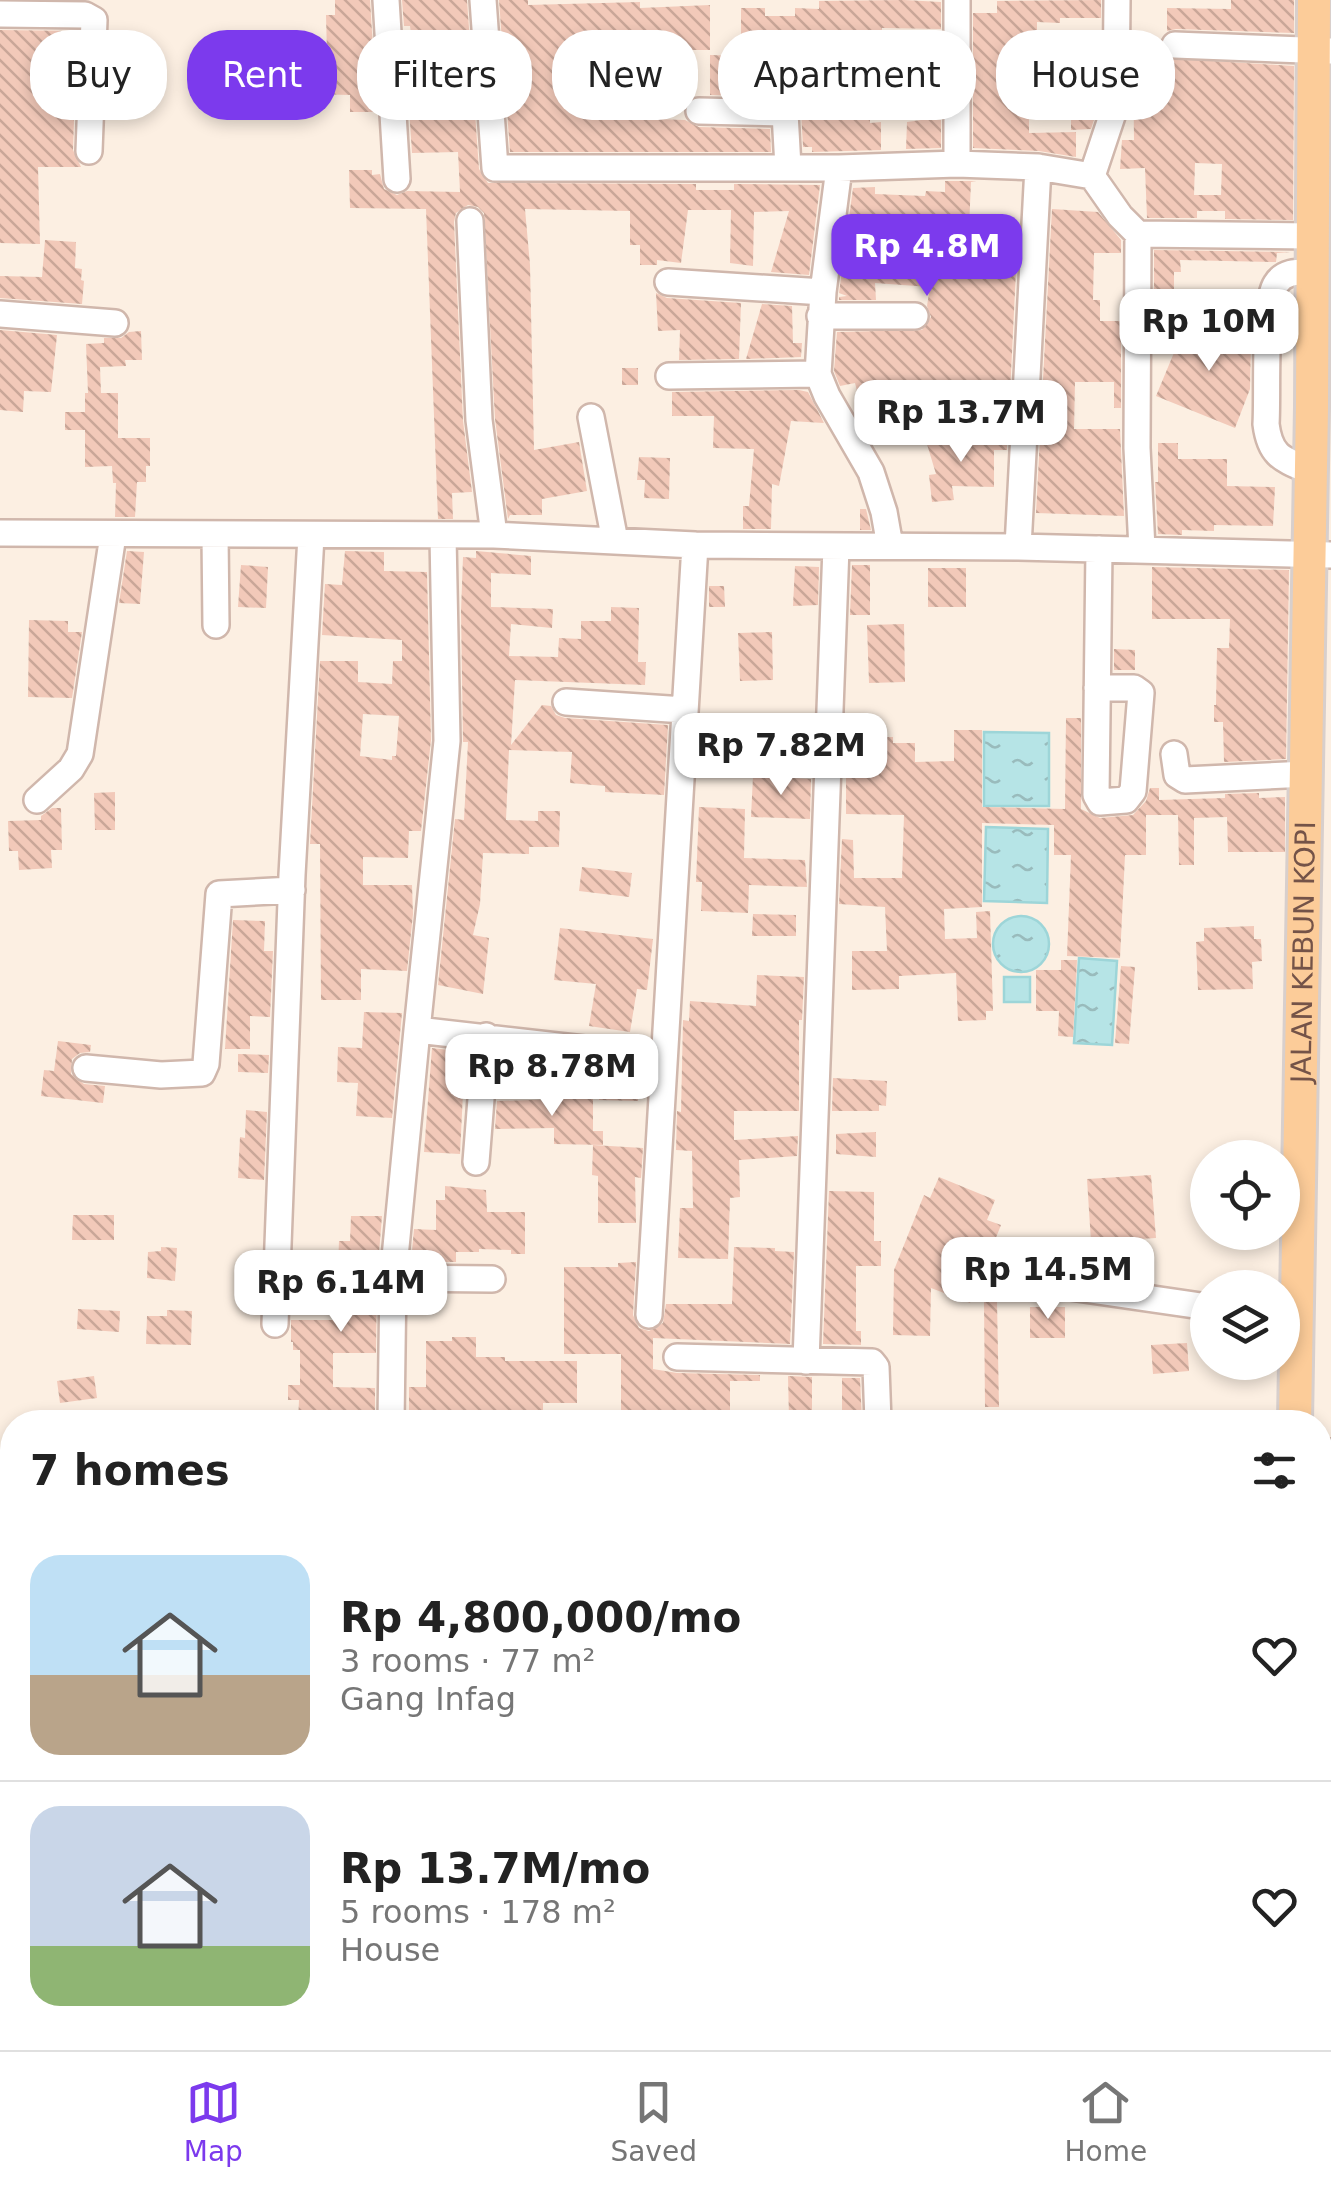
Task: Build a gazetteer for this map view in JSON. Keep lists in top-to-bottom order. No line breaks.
{"streets":{"main road":["JALAN KEBUN KOPI"]},"page":{"chip":["Buy","Rent","Filters","New","Apartment","House"],"price":["Rp 4.8M","Rp 10M","Rp 13.7M","Rp 7.82M","Rp 8.78M","Rp 14.5M","Rp 6.14M"],"heading":"7 homes","list":[{"name":"Rp 4,800,000/mo","note":"3 rooms · 77 m² · Gang Infag"},{"name":"Rp 13.7M/mo","note":"5 rooms · 178 m² · House"}],"tabs":["Map","Saved","Home"]}}
